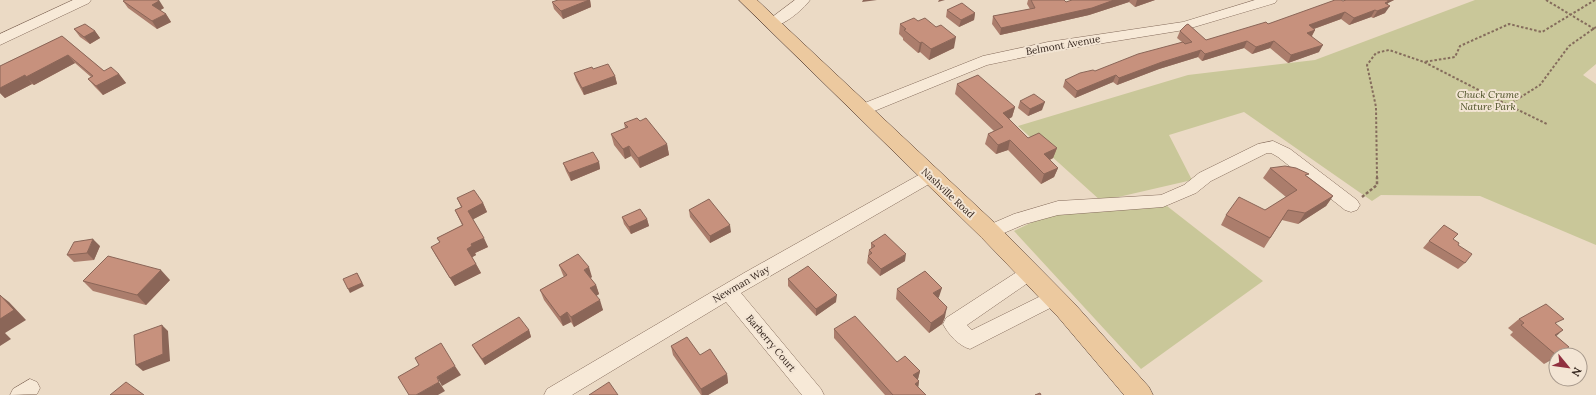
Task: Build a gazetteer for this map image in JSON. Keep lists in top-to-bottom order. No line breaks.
{"streets":{"main road":["Nashville Road"],"street":["Belmont Avenue","Newman Way","Barberry Court"]},"crossings":[["Belmont Avenue","Nashville Road"],["Nashville Road","Newman Way"],["Newman Way","Barberry Court"]],"parks":["Chuck Crume Nature Park"],"north":"bottom right"}
